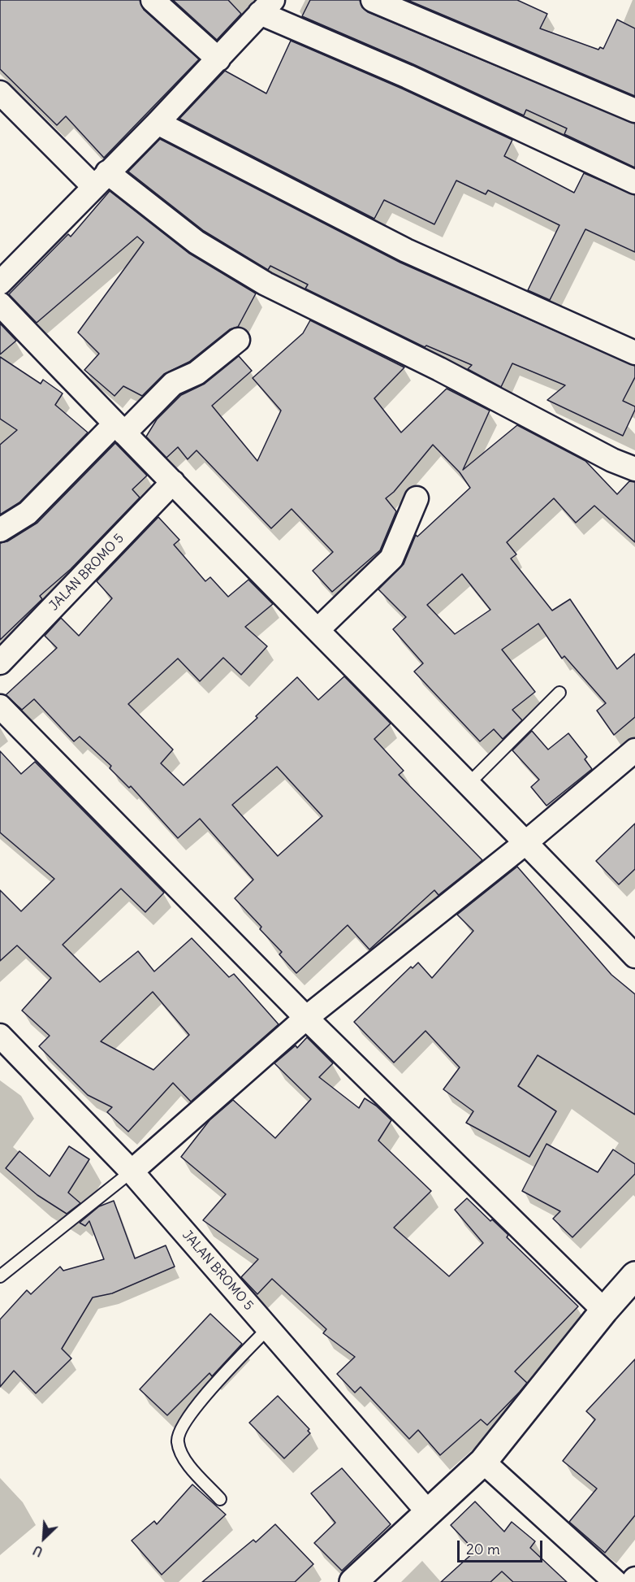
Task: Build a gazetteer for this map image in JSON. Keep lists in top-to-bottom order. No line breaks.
{"streets":{"street":["JALAN BROMO 5"]},"scale_bar":"20 m","north":"bottom left"}
